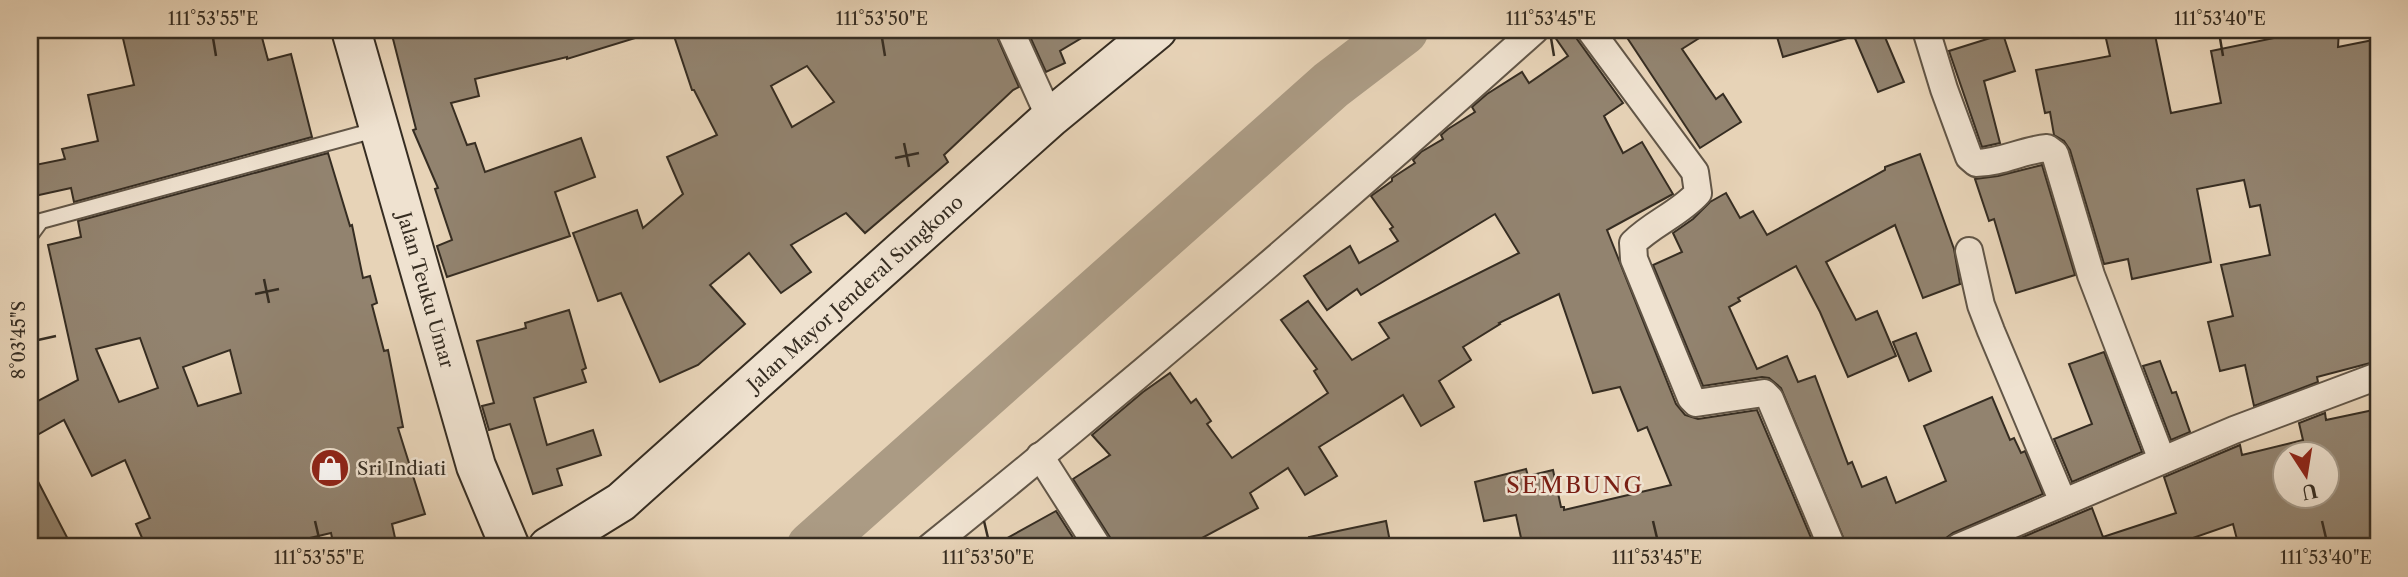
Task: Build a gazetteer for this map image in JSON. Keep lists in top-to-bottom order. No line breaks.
{"streets":{"main road":["Jalan Teuku Umar","Jalan Mayor Jenderal Sungkono"]},"districts":["SEMBUNG"],"places":{"shop":["Sri Indiati"]},"north":"bottom","coordinates":["111°53'55\"E","111°53'50\"E","111°53'45\"E","111°53'40\"E","8°03'45\"S"]}
